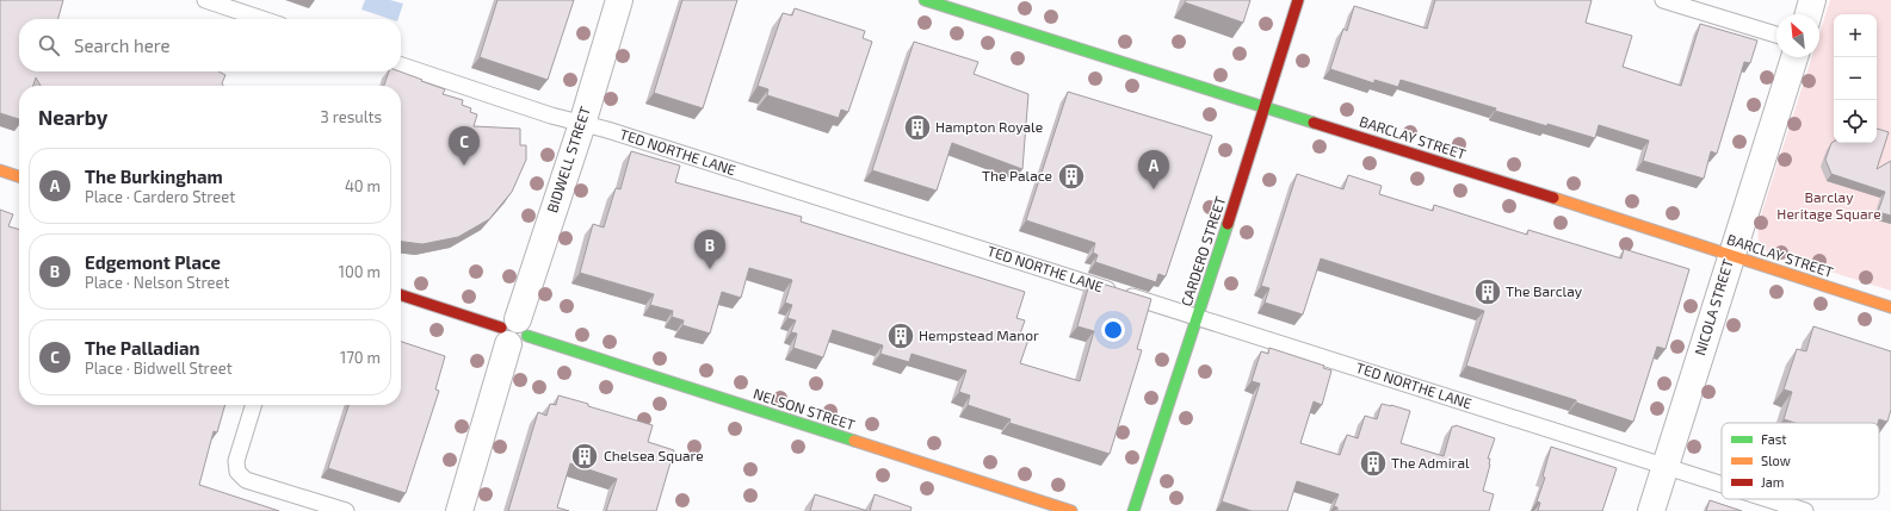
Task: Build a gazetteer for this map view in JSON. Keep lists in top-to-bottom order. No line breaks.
{"streets":{"street":["BARCLAY STREET","BIDWELL STREET","CARDERO STREET","NICOLA STREET","NELSON STREET"],"lane":["TED NORTHE LANE"]},"crossings":[["BARCLAY STREET","CARDERO STREET"],["BARCLAY STREET","NICOLA STREET"],["TED NORTHE LANE","BIDWELL STREET"],["TED NORTHE LANE","CARDERO STREET"],["TED NORTHE LANE","NICOLA STREET"],["BIDWELL STREET","NELSON STREET"]],"parks":["Barclay Heritage Square"],"places":{"building":["Hampton Royale","The Palace","The Barclay","Hempstead Manor","Chelsea Square","The Admiral"]},"legend":["Fast","Slow","Jam"],"north":"top left","page":{"map_buttons":["+","−"],"search":"Search here","heading":["Nearby","3 results"],"pins":["C","A","B"],"list":[{"mark":"A","name":"The Burkingham","note":"Place · Cardero Street","value":"40 m"},{"mark":"B","name":"Edgemont Place","note":"Place · Nelson Street","value":"100 m"},{"mark":"C","name":"The Palladian","note":"Place · Bidwell Street","value":"170 m"}]}}
